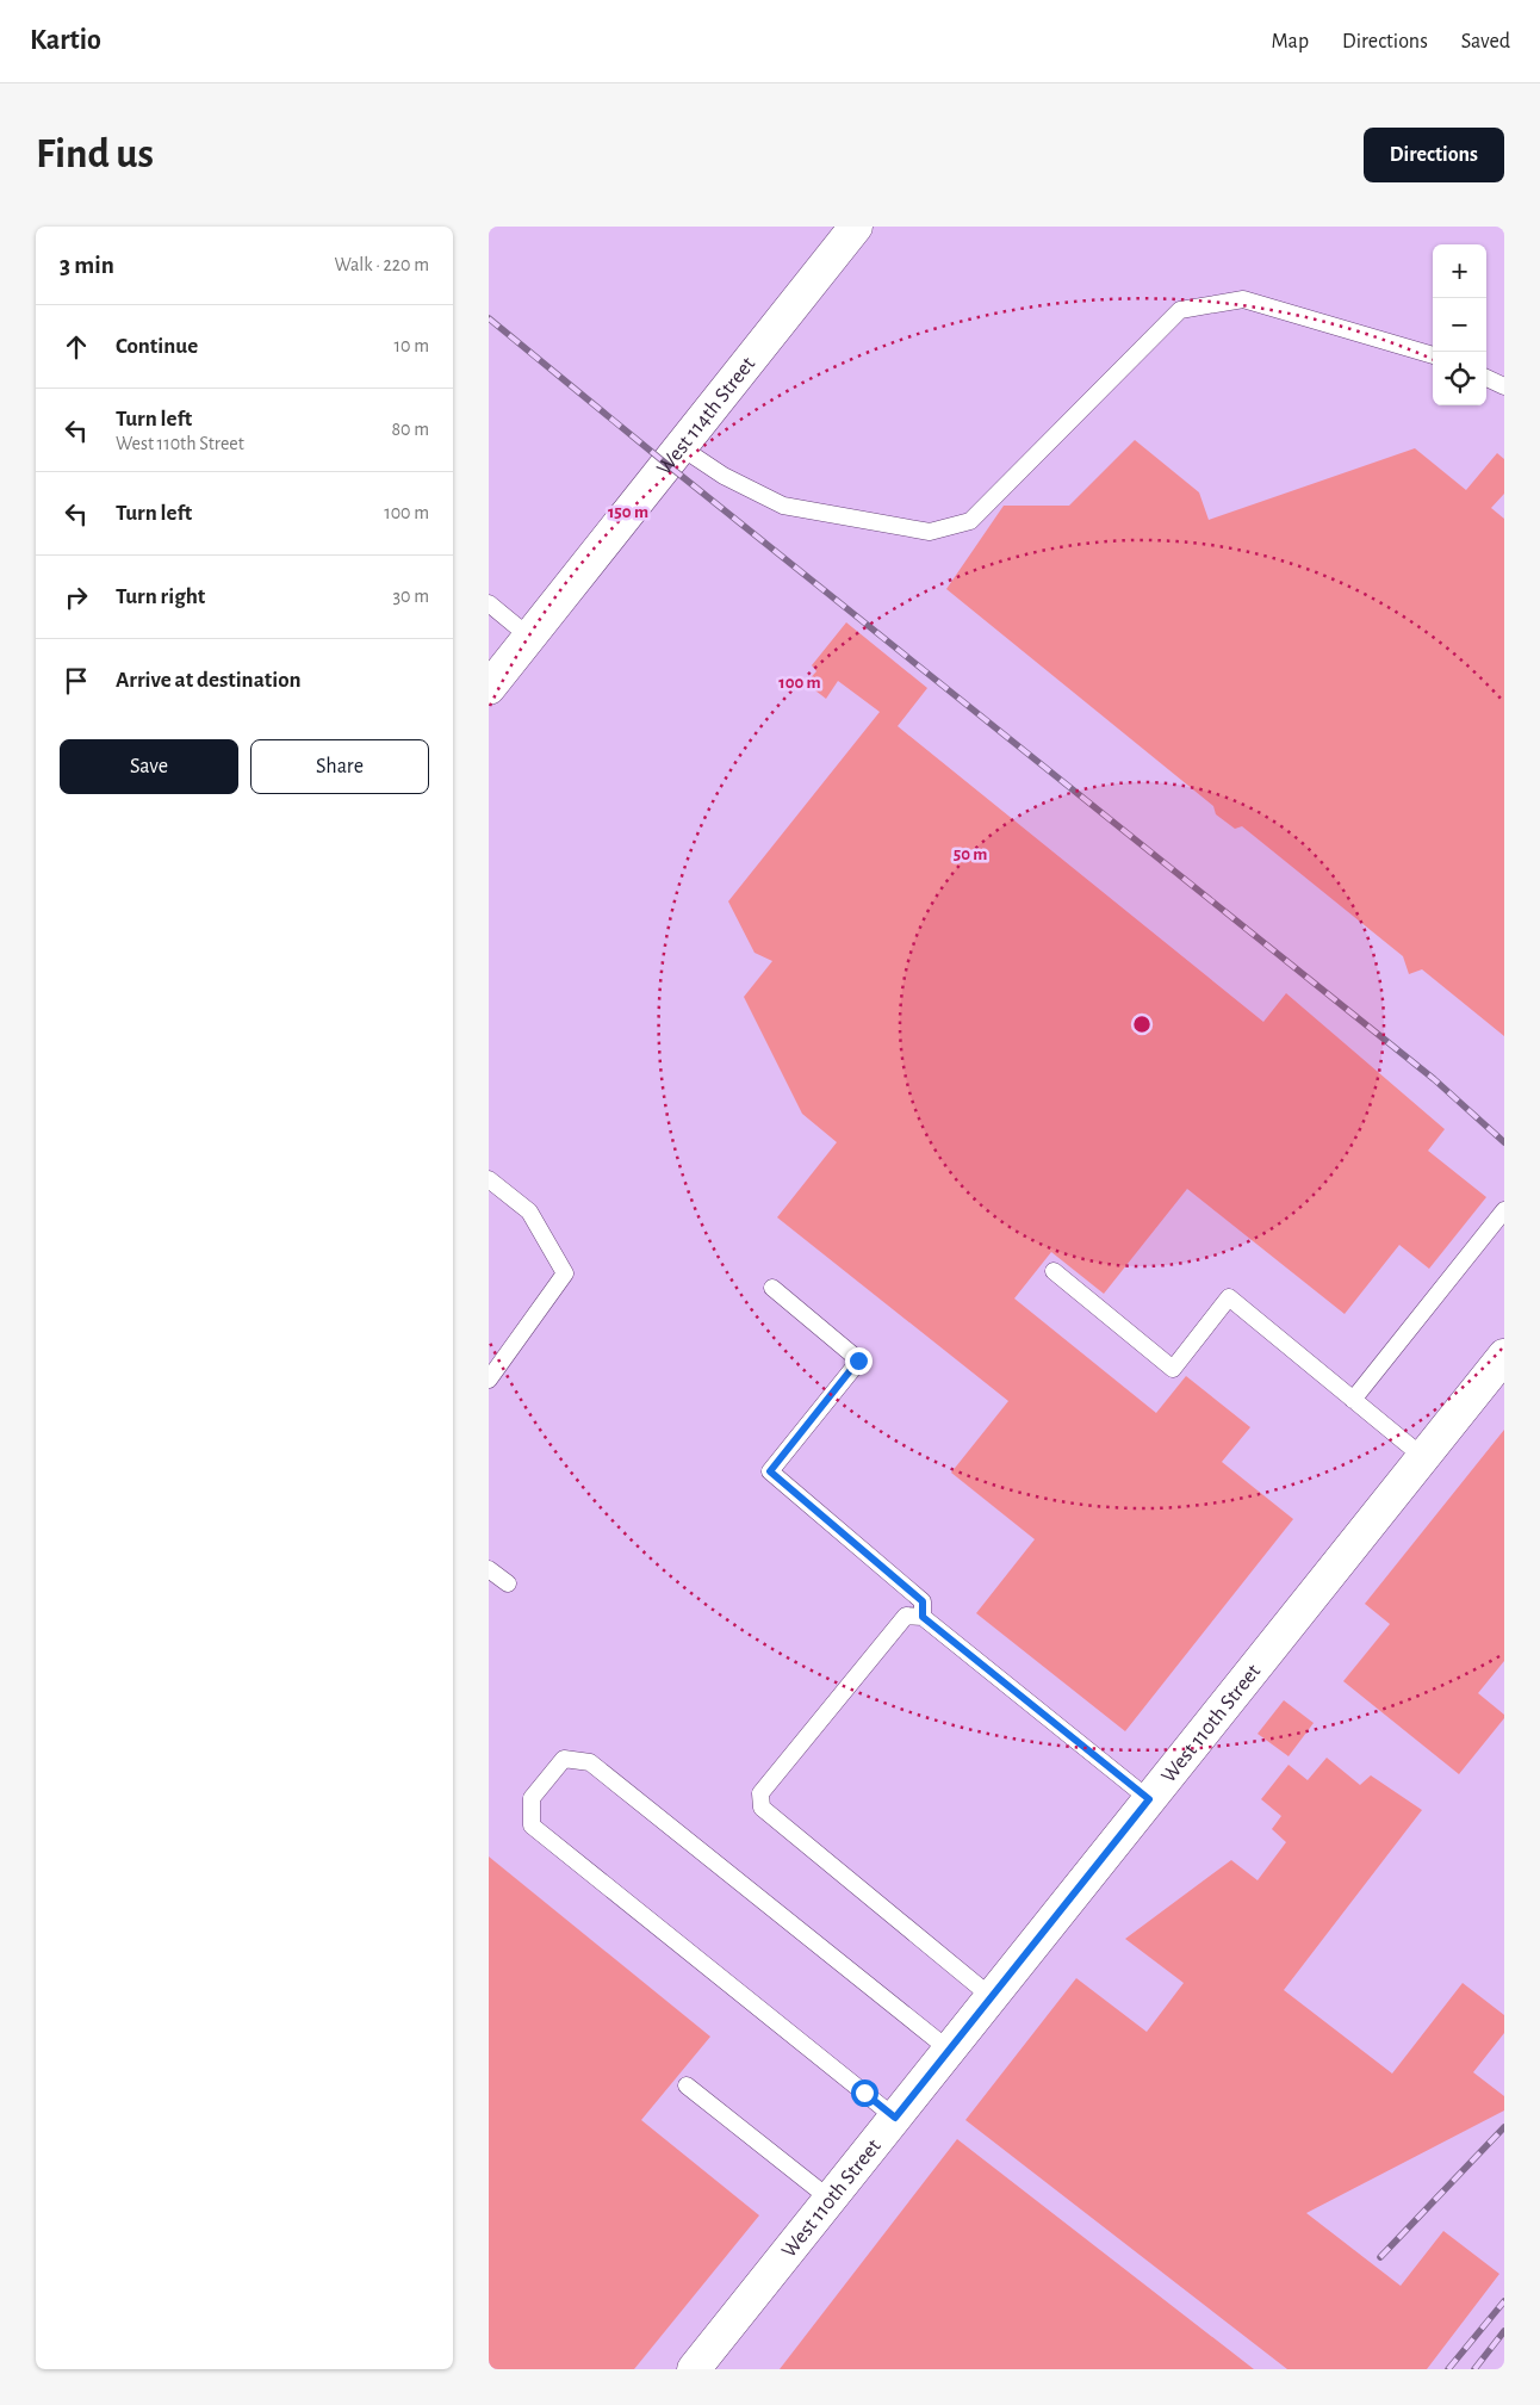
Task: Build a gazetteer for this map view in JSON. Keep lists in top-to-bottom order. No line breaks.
{"streets":{"street":["West 114th Street","West 110th Street"]},"page":{"header":"Kartio","nav":["Map","Directions","Saved"],"buttons":["Directions",["Save","Share"]],"title":"Find us","heading":["3 min","Walk · 220 m"],"map_buttons":["+","−"],"list":[["Continue","10 m"],["Turn left","West 110th Street","80 m"],["Turn left","100 m"],["Turn right","30 m"],"Arrive at destination"]},"rings":["150 m","100 m","50 m"]}
